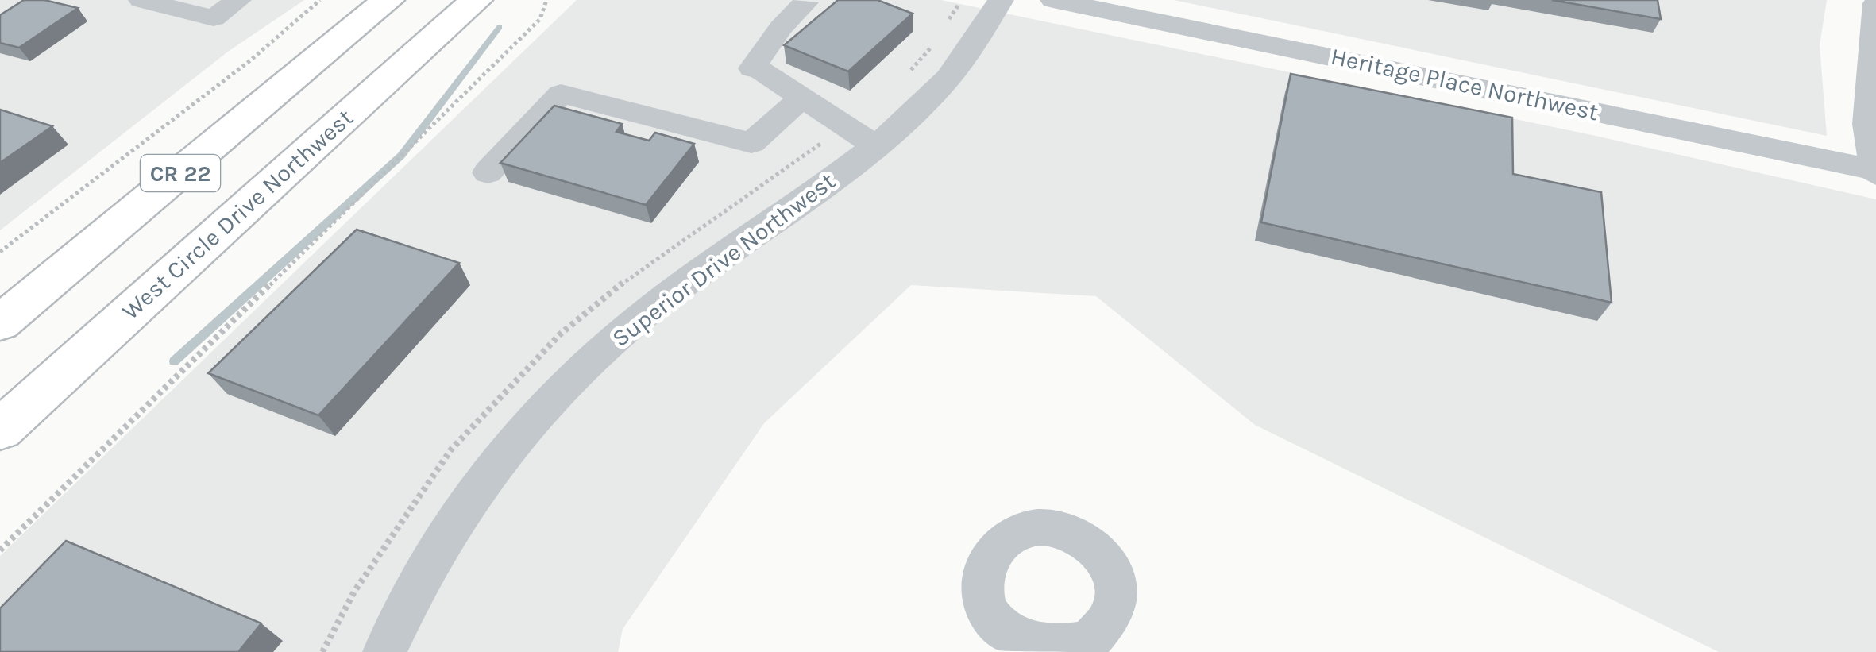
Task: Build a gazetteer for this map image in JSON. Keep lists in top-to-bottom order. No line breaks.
{"streets":{"main road":["CR 22","West Circle Drive Northwest"],"street":["Heritage Place Northwest","Superior Drive Northwest"]}}
